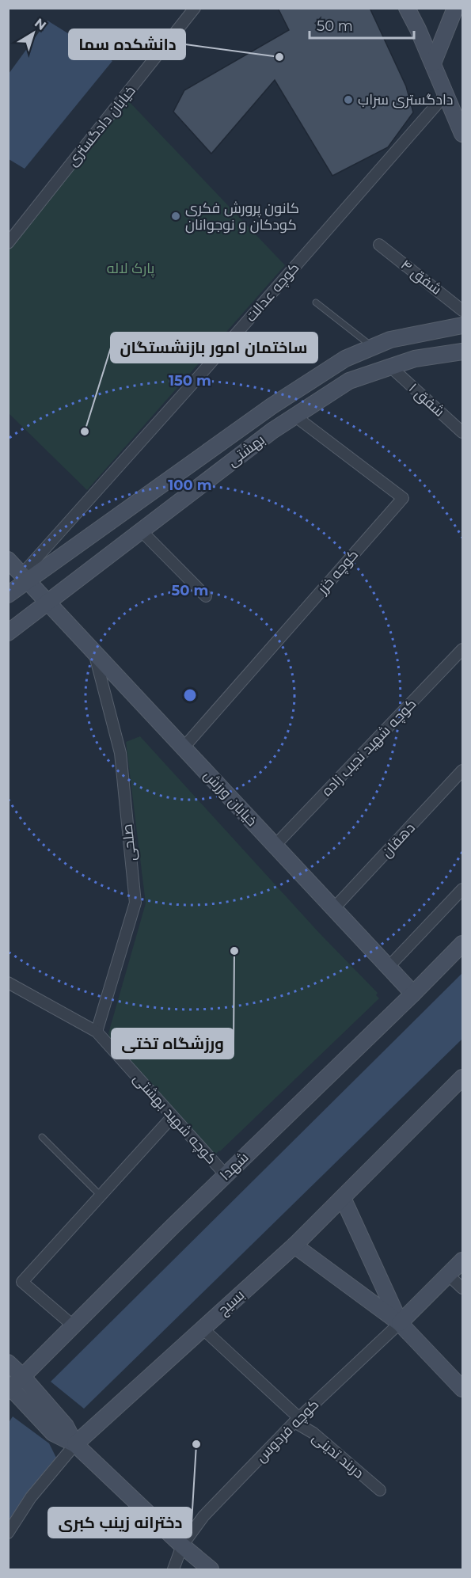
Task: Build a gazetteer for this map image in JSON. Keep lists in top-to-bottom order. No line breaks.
{"streets":{"street":["خیابان دادگستری","شفق ۴","کوچه عدالت","شفق ۱","بهشتی","کوچه خزر","کوچه شهید نجیب زاده","خیابان ورزش","دهقان","صلحی","کوچه شهید بهشتی","شهدا","بسیج","کوچه فردوس","دربند تدینی"]},"crossings":[["کوچه عدالت","بهشتی"],["کوچه عدالت","خیابان ورزش"],["شفق ۱","بهشتی"],["بهشتی","کوچه خزر"],["بهشتی","خیابان ورزش"],["کوچه خزر","خیابان ورزش"],["کوچه شهید نجیب زاده","خیابان ورزش"],["خیابان ورزش","دهقان"],["خیابان ورزش","صلحی"],["خیابان ورزش","شهدا"],["صلحی","کوچه شهید بهشتی"],["کوچه شهید بهشتی","شهدا"],["بسیج","دربند تدینی"],["کوچه فردوس","دربند تدینی"]],"parks":["پارک لاله"],"places":["دانشکده سما","دادگستری سراب","کانون پرورش فکری کودکان و نوجوانان","ساختمان امور بازنشستگان","ورزشگاه تختی","دخترانه زینب کبری"],"scale_bar":"50 m","north":"top right","rings":["150 m","100 m","50 m"]}
